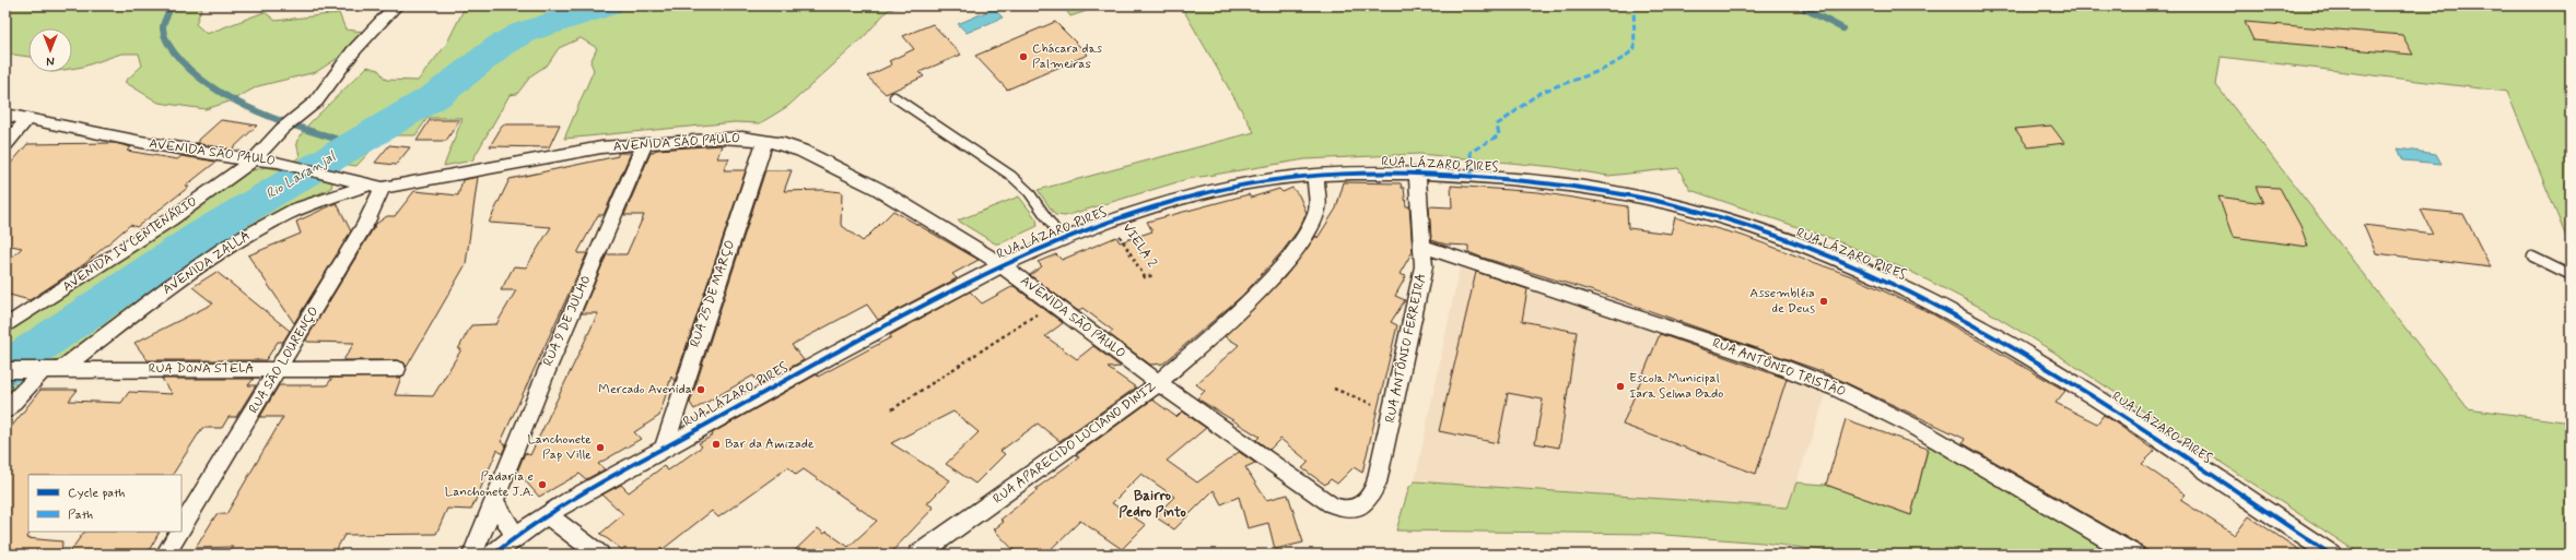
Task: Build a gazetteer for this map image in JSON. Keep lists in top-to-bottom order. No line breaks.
{"streets":{"street":["AVENIDA SÃO PAULO","RUA LÁZARO PIRES","AVENIDA IV CENTENÁRIO","AVENIDA ZALLA","RUA 25 DE MARÇO","RUA 9 DE JULHO","RUA ANTÔNIO FERREIRA","RUA SÃO LOURENÇO","RUA ANTÔNIO TRISTÃO","RUA DONA STELA","RUA APARECIDO LUCIANO DINIZ"],"cycle path":["VIELA 2"]},"crossings":[["AVENIDA SÃO PAULO","RUA LÁZARO PIRES"],["AVENIDA SÃO PAULO","AVENIDA IV CENTENÁRIO"],["AVENIDA SÃO PAULO","AVENIDA ZALLA"],["AVENIDA SÃO PAULO","RUA 25 DE MARÇO"],["AVENIDA SÃO PAULO","RUA 9 DE JULHO"],["AVENIDA SÃO PAULO","RUA ANTÔNIO FERREIRA"],["AVENIDA SÃO PAULO","RUA SÃO LOURENÇO"],["AVENIDA SÃO PAULO","RUA APARECIDO LUCIANO DINIZ"],["RUA LÁZARO PIRES","VIELA 2"],["RUA LÁZARO PIRES","RUA 25 DE MARÇO"],["RUA LÁZARO PIRES","RUA ANTÔNIO FERREIRA"],["RUA LÁZARO PIRES","RUA APARECIDO LUCIANO DINIZ"],["AVENIDA ZALLA","RUA SÃO LOURENÇO"],["AVENIDA ZALLA","RUA DONA STELA"],["RUA ANTÔNIO FERREIRA","RUA ANTÔNIO TRISTÃO"],["RUA SÃO LOURENÇO","RUA DONA STELA"]],"districts":["Bairro Pedro Pinto"],"water":["Rio Laranjal"],"places":["Chácara das Palmeiras","Assembléia de Deus","Escola Municipal Iara Selma Bado","Mercado Avenida","Bar da Amizade","Lanchonete Pap Ville","Padaria e Lanchonete J.A."],"legend":["Cycle path","Path"],"north":"bottom"}
